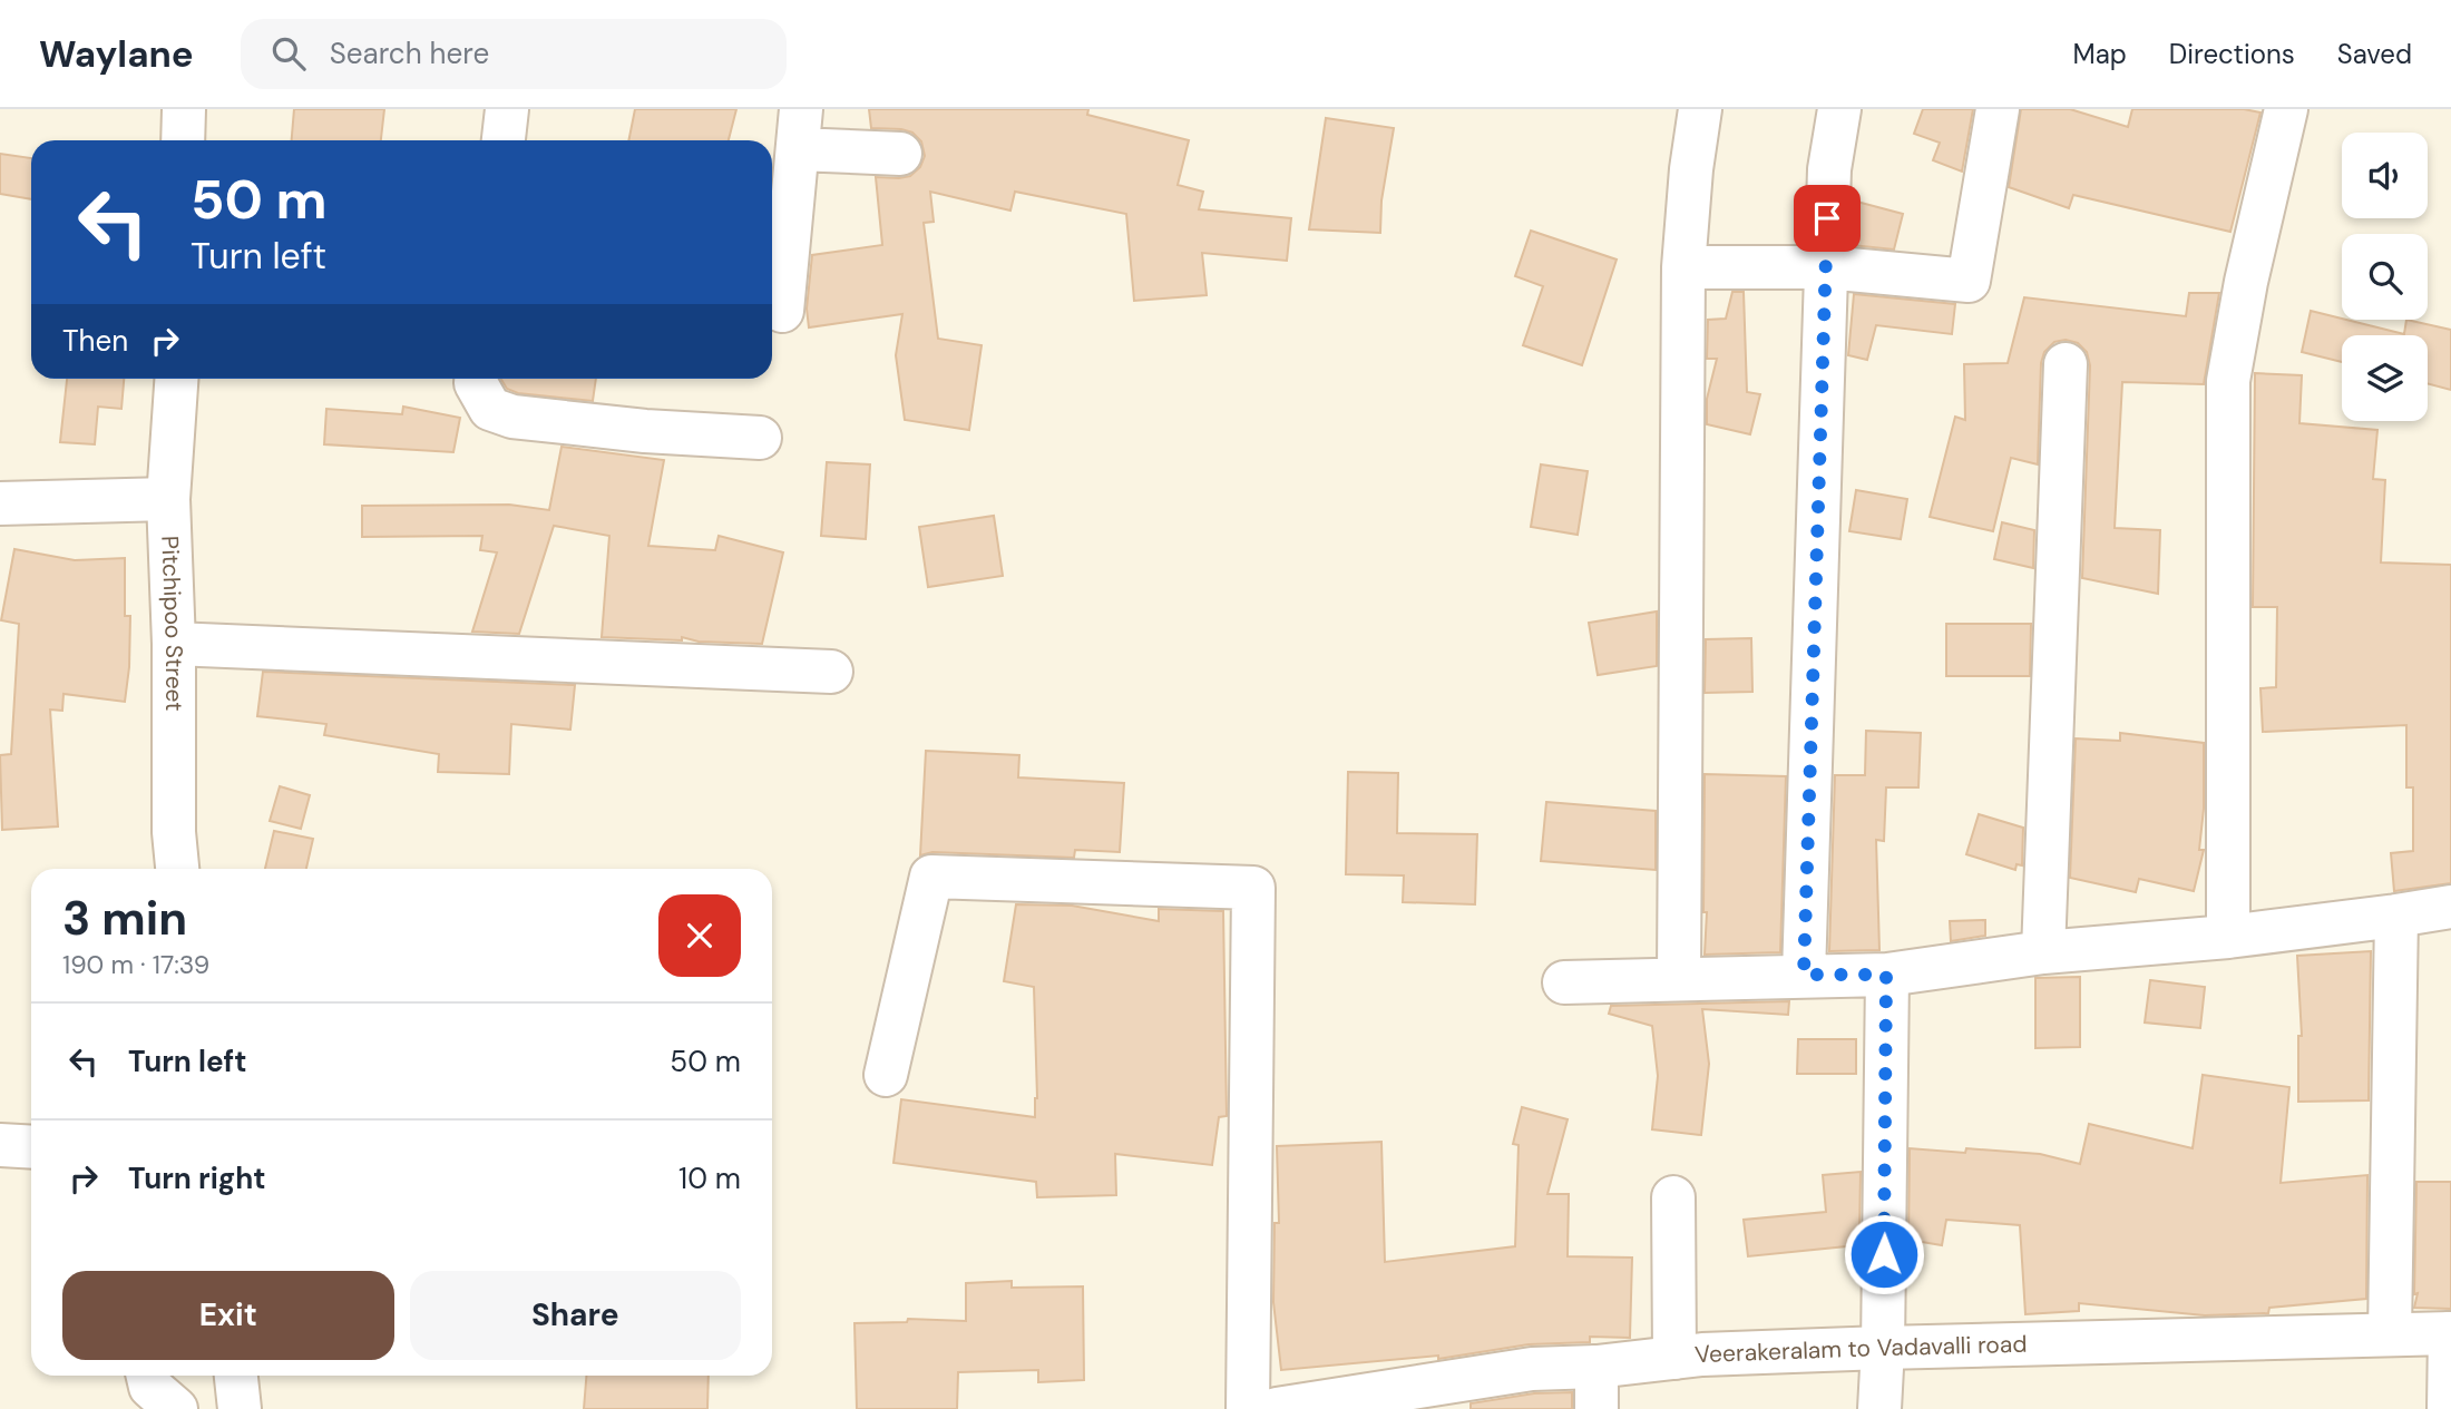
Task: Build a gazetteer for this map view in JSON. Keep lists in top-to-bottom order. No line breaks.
{"streets":{"street":["Pitchipoo Street","Veerakeralam to Vadavalli road"]},"page":{"header":"Waylane","search":"Search here","nav":["Map","Directions","Saved"],"turn":["50 m","Turn left"],"then":"Then","heading":["3 min","190 m · 17:39"],"list":[{"name":"Turn left","value":"50 m"},{"name":"Turn right","value":"10 m"}],"buttons":["Exit","Share"]}}
